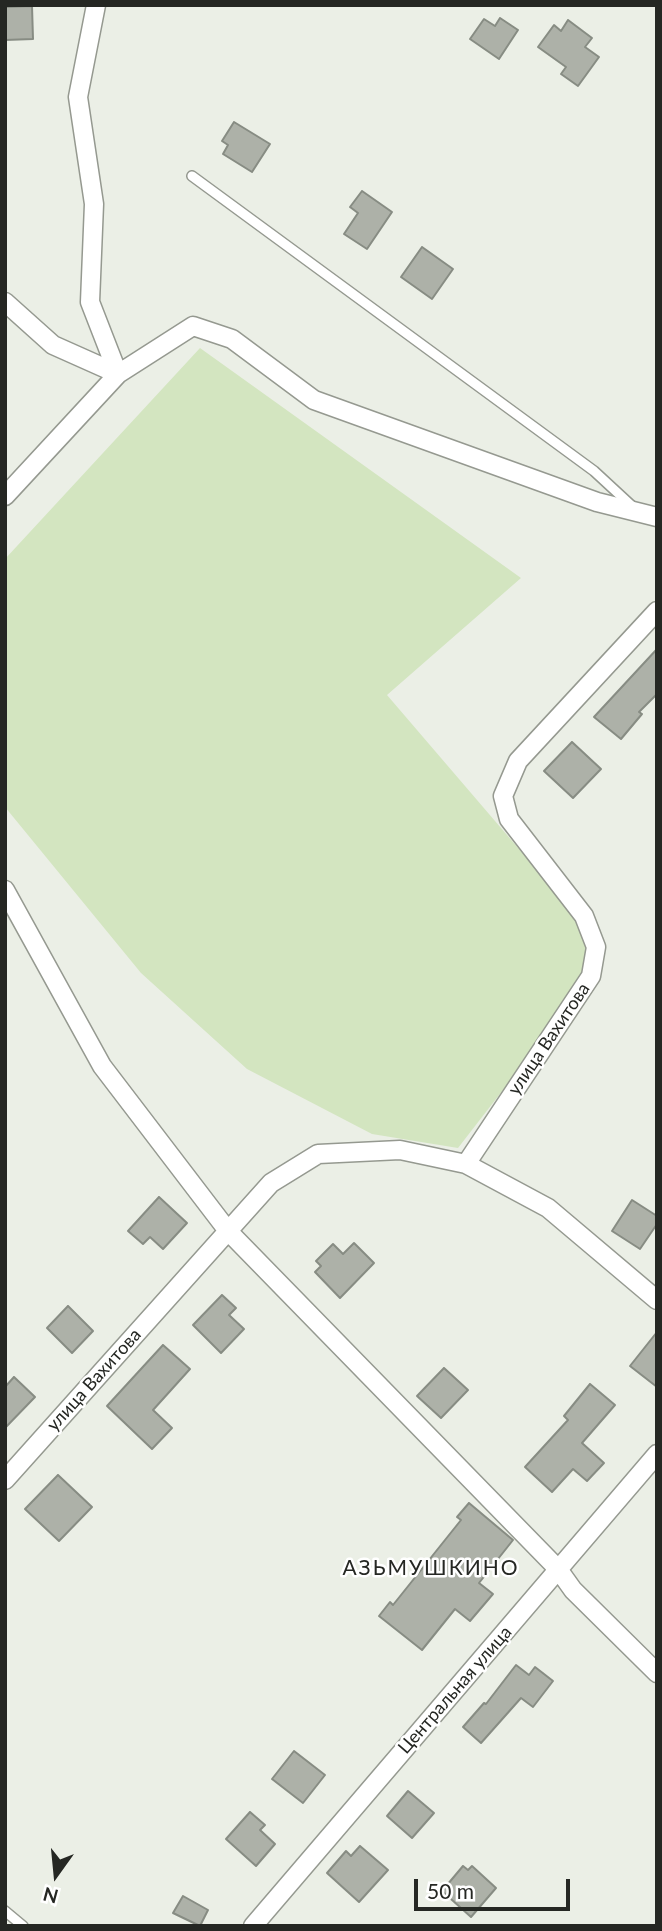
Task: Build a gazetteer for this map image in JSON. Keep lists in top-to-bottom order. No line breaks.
{"streets":{"street":["улица Вахитова","Центральная улица"]},"districts":["АЗЬМУШКИНО"],"scale_bar":"50 m","north":"bottom"}
